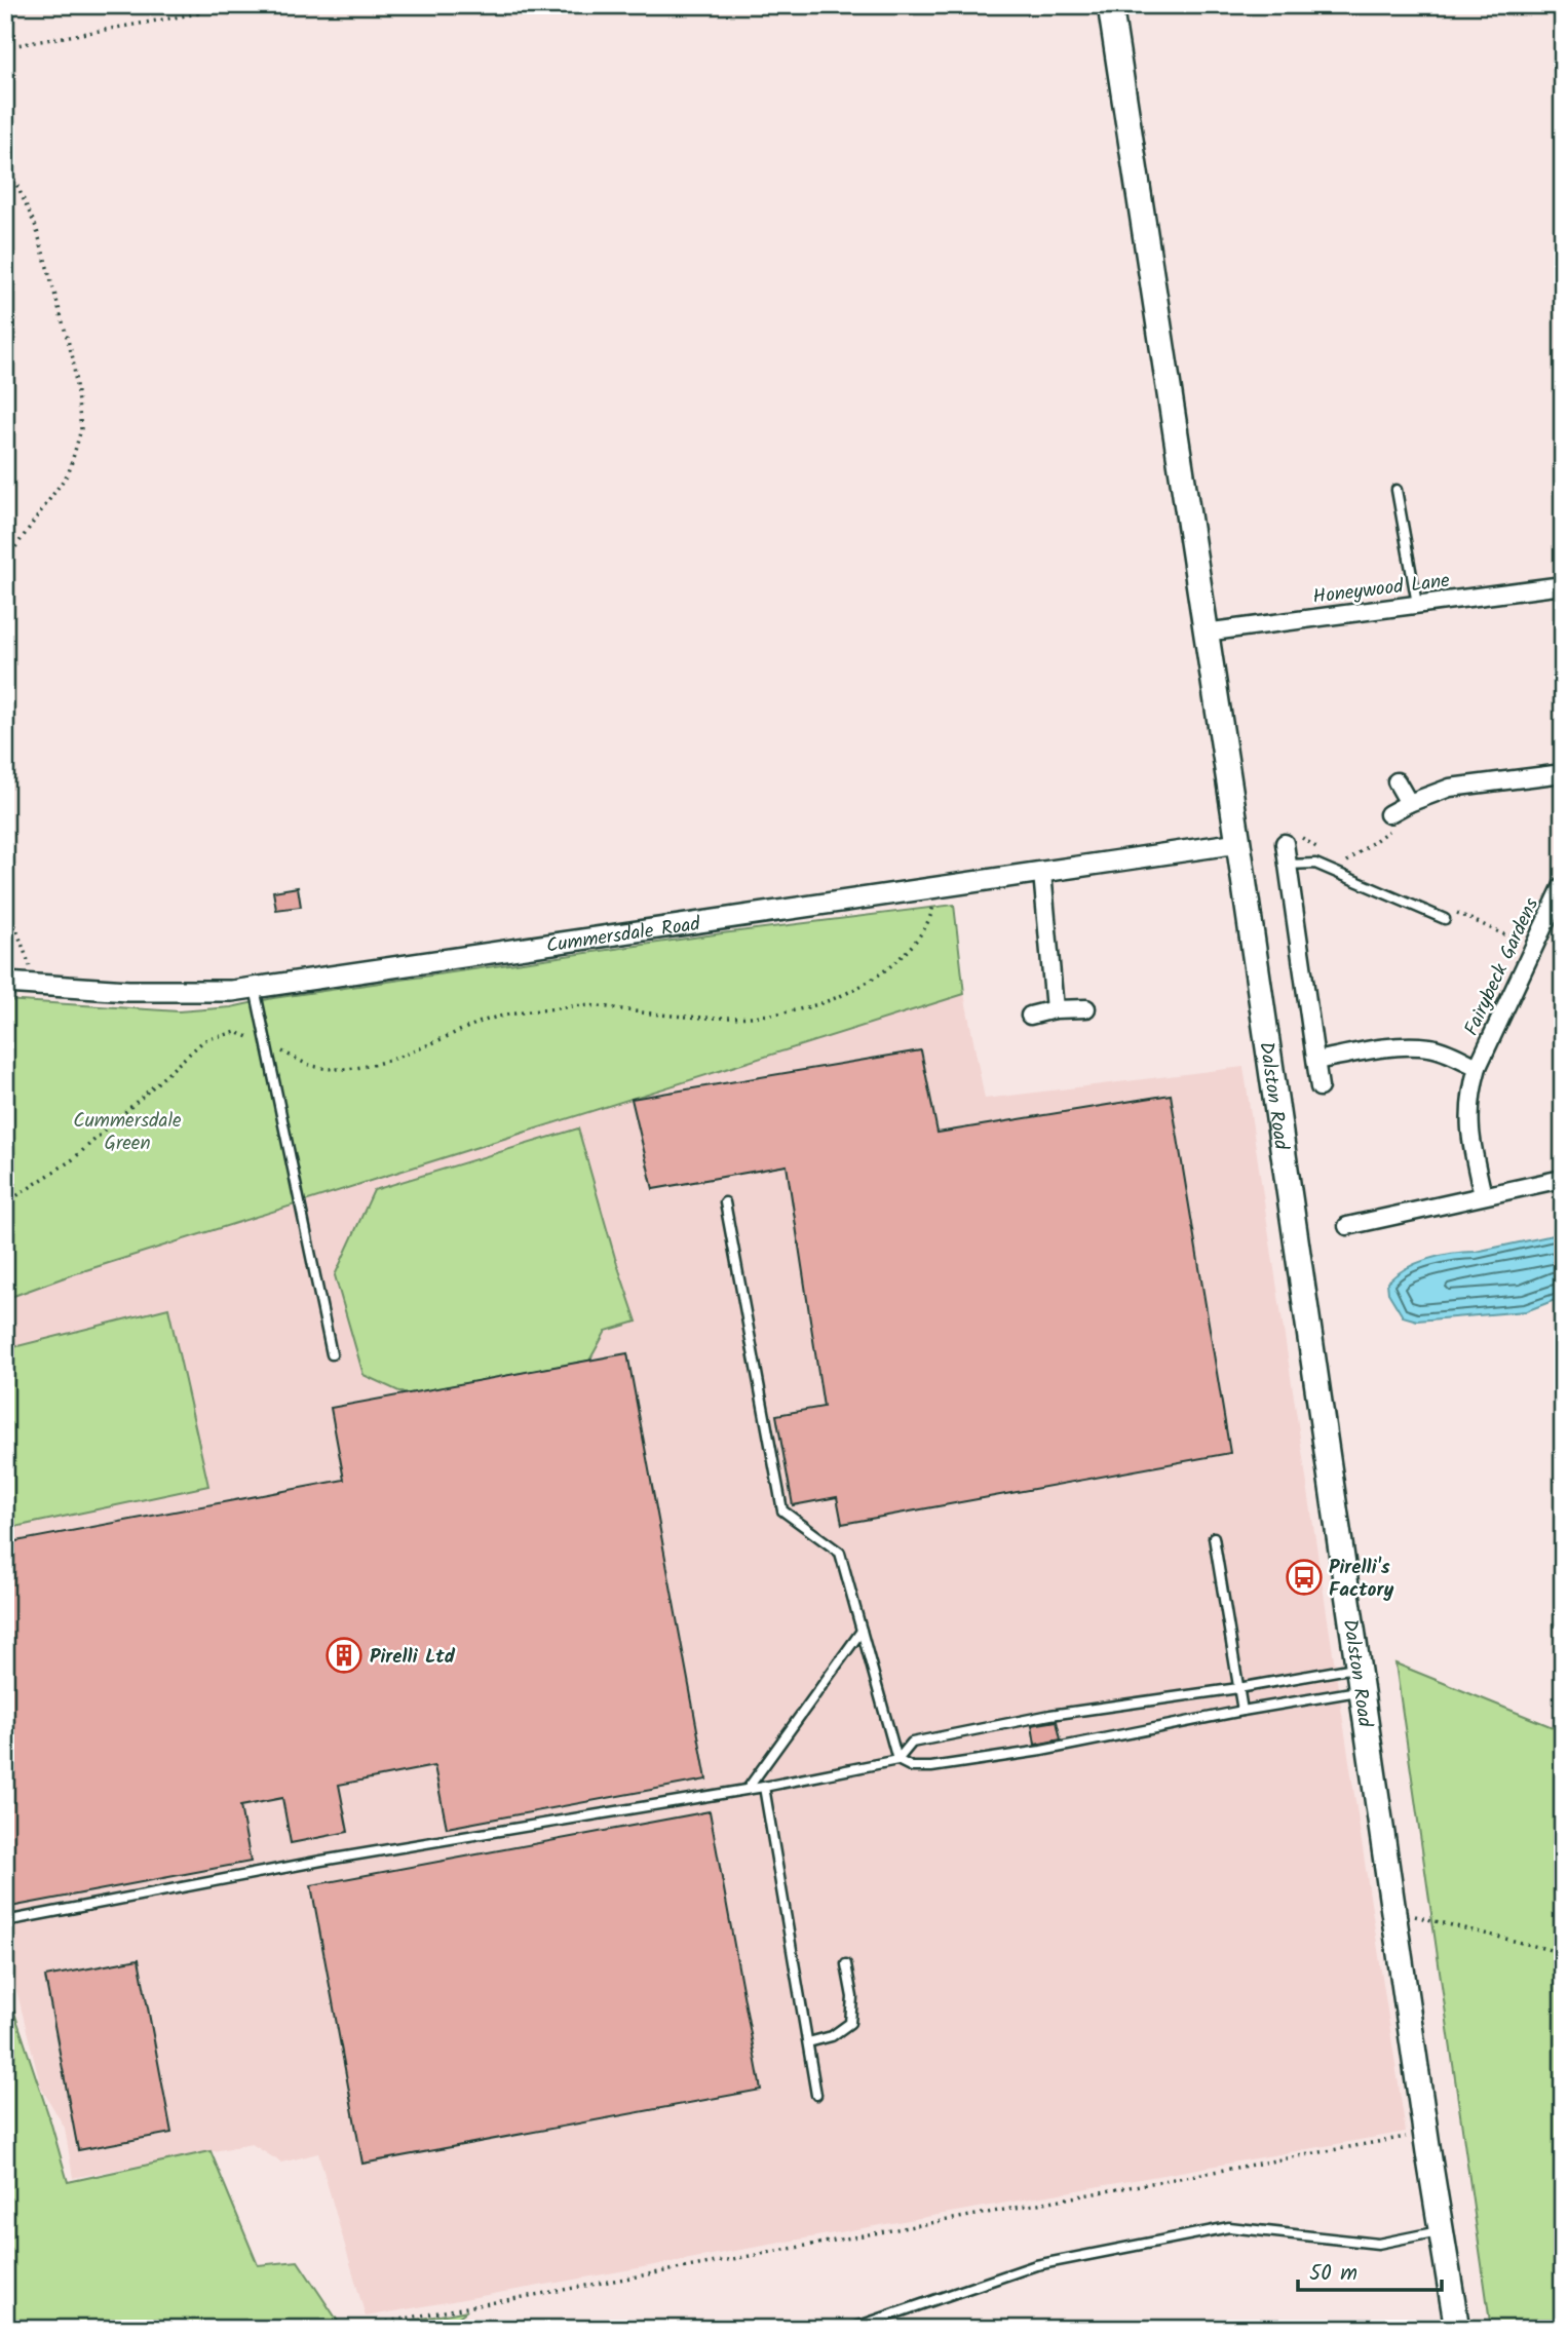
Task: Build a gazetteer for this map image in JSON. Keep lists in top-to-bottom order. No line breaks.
{"streets":{"main road":["Dalston Road"],"street":["Honeywood Lane","Cummersdale Road","Fairybeck Gardens"]},"crossings":[["Honeywood Lane","Dalston Road"],["Cummersdale Road","Dalston Road"]],"parks":["Cummersdale Green"],"places":{"bus stop":["Pirelli's Factory"],"building":["Pirelli Ltd"]},"scale_bar":"50 m"}
